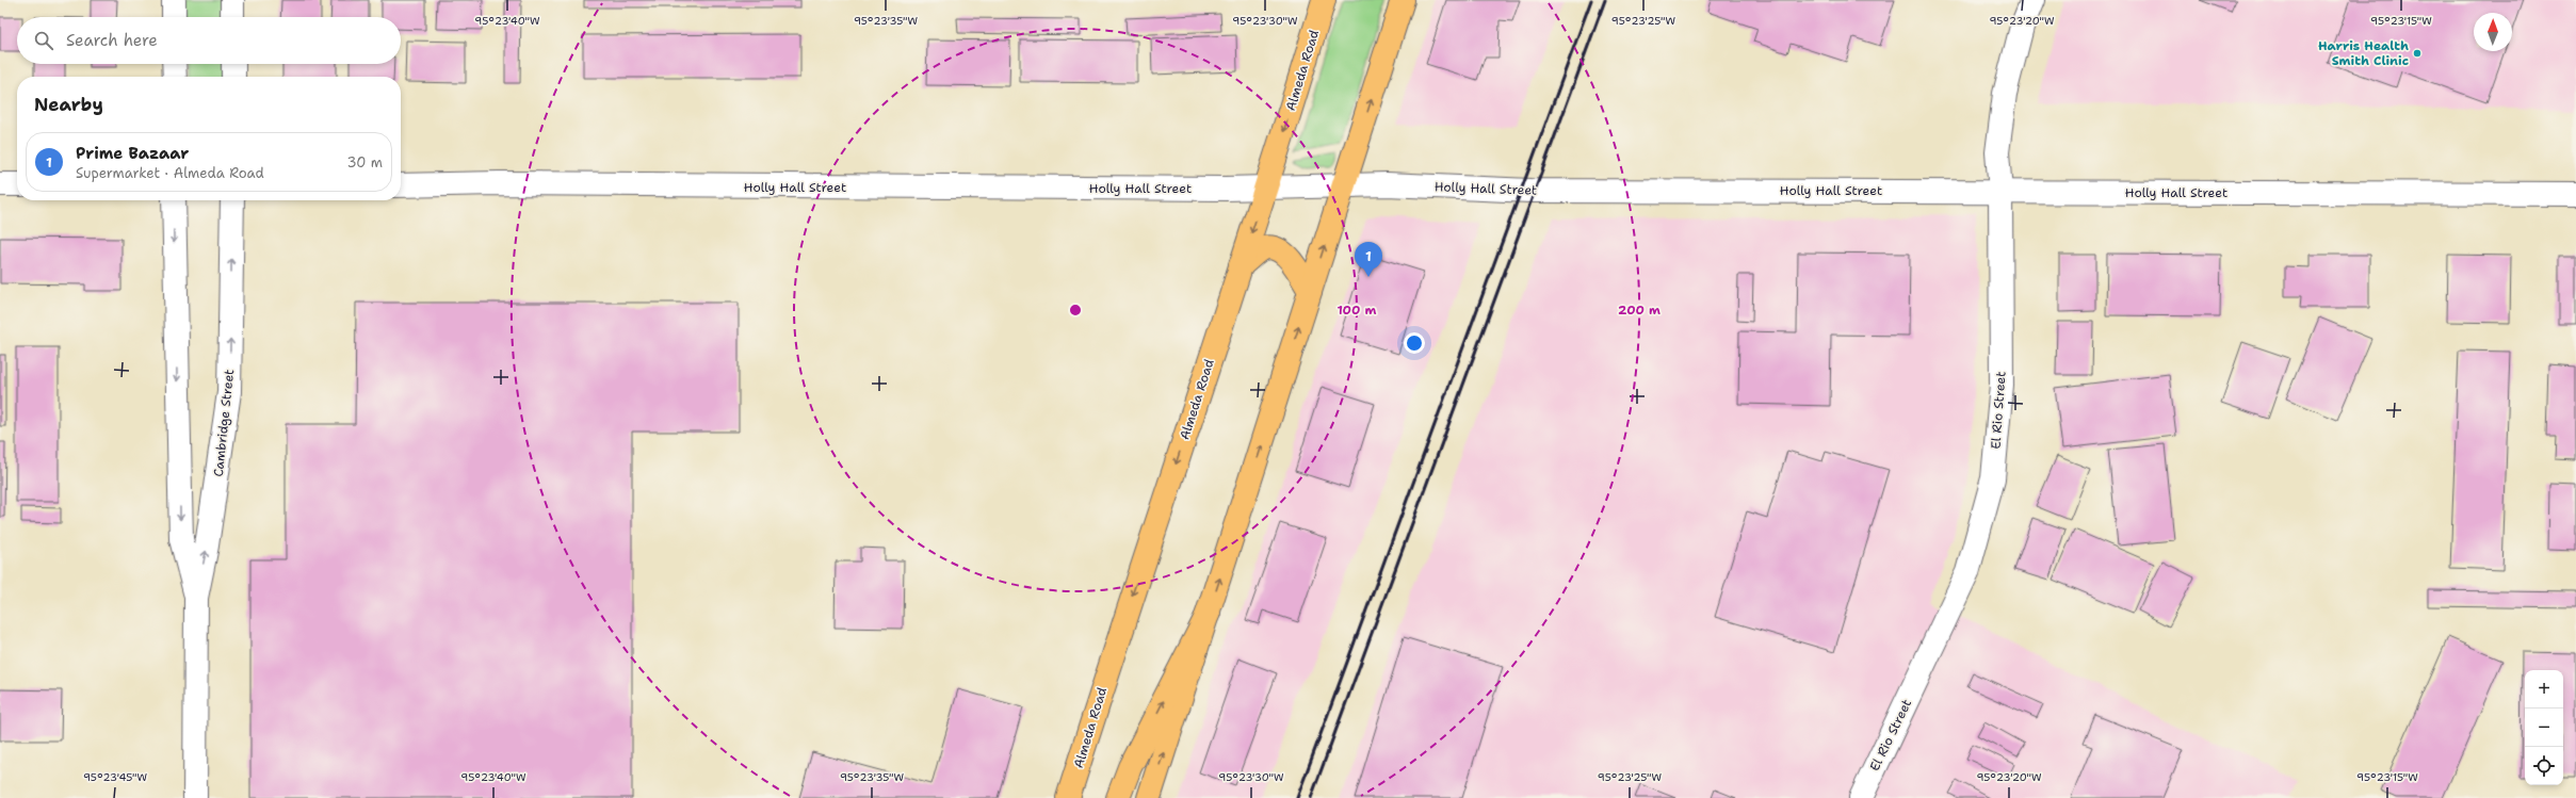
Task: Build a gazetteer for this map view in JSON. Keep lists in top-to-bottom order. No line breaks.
{"streets":{"main road":["Almeda Road"],"street":["Holly Hall Street","El Rio Street","Cambridge Street"]},"crossings":[["Almeda Road","Holly Hall Street"],["Holly Hall Street","El Rio Street"]],"places":["Harris Health Smith Clinic"],"north":"top","page":{"search":"Search here","heading":"Nearby","list":[{"mark":"1","name":"Prime Bazaar","note":"Supermarket · Almeda Road","value":"30 m"}],"pins":"1","map_buttons":["+","−"]},"coordinates":["95°23'40\"W","95°23'35\"W","95°23'30\"W","95°23'25\"W","95°23'20\"W","95°23'15\"W","95°23'45\"W"],"rings":["100 m","200 m"]}
